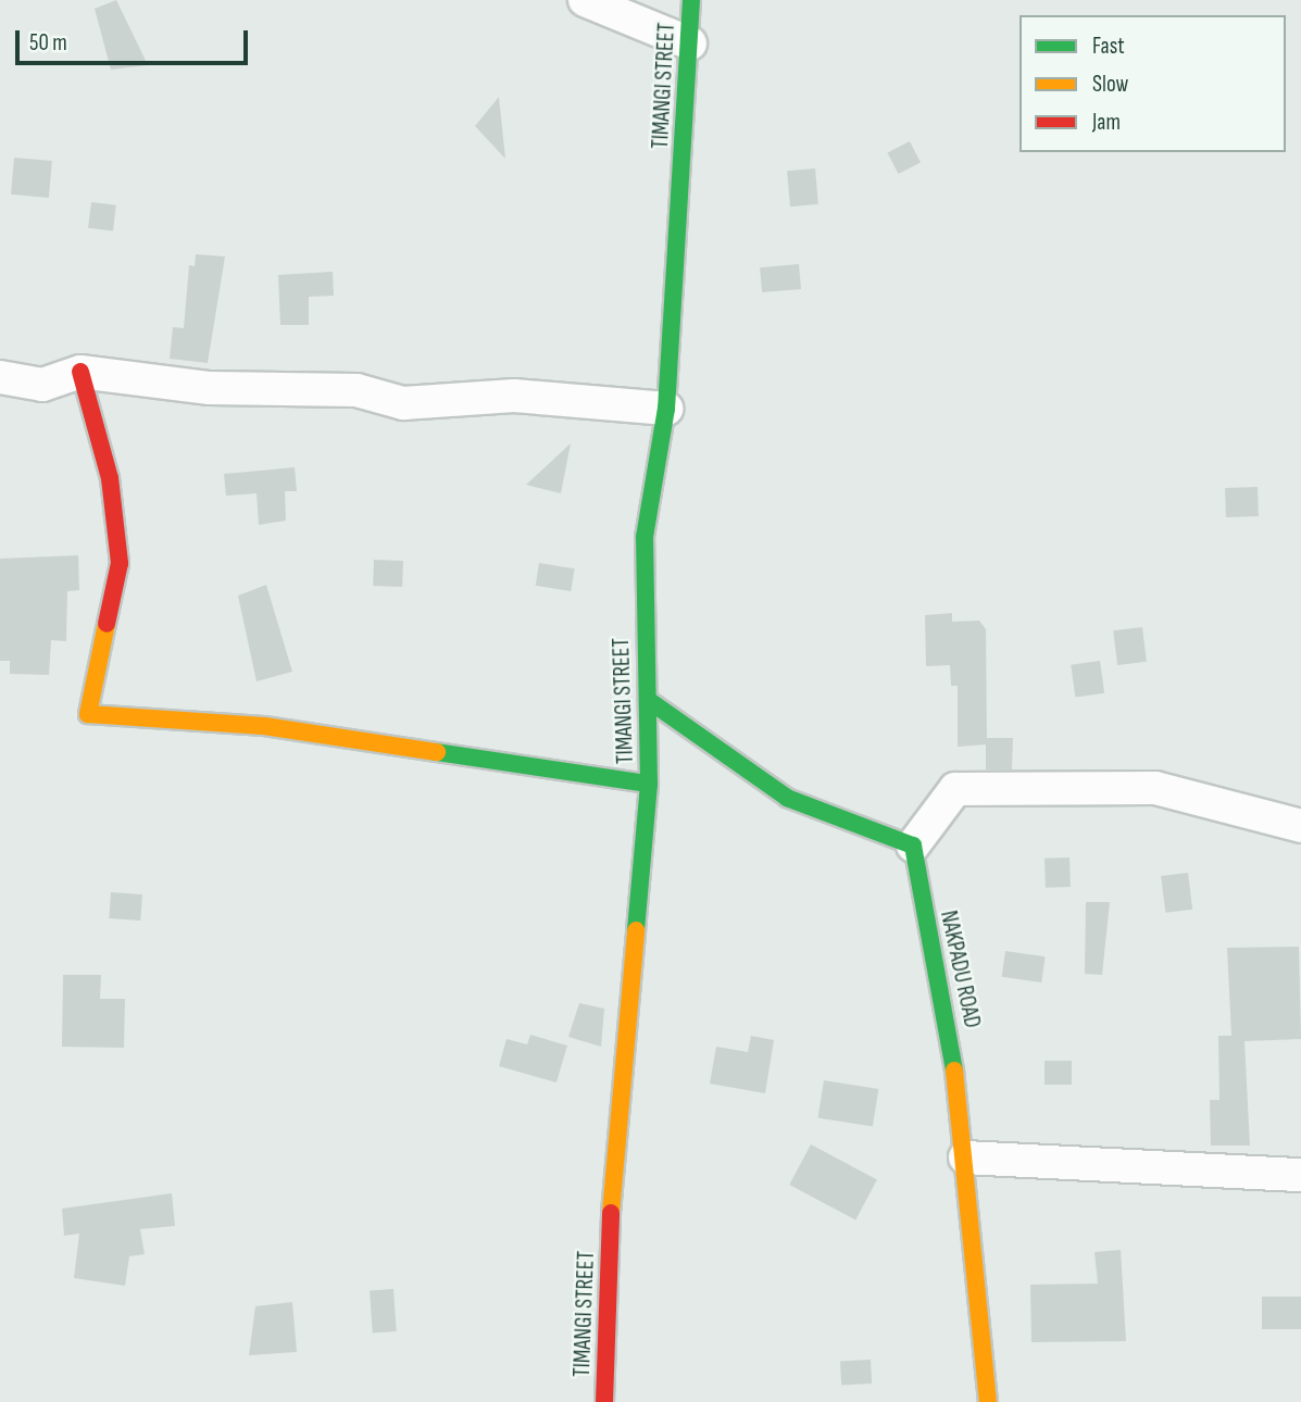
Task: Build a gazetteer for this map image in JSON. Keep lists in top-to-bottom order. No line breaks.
{"streets":{"street":["TIMANGI STREET","NAKPADU ROAD"]},"legend":["Fast","Slow","Jam"],"scale_bar":"50 m"}
